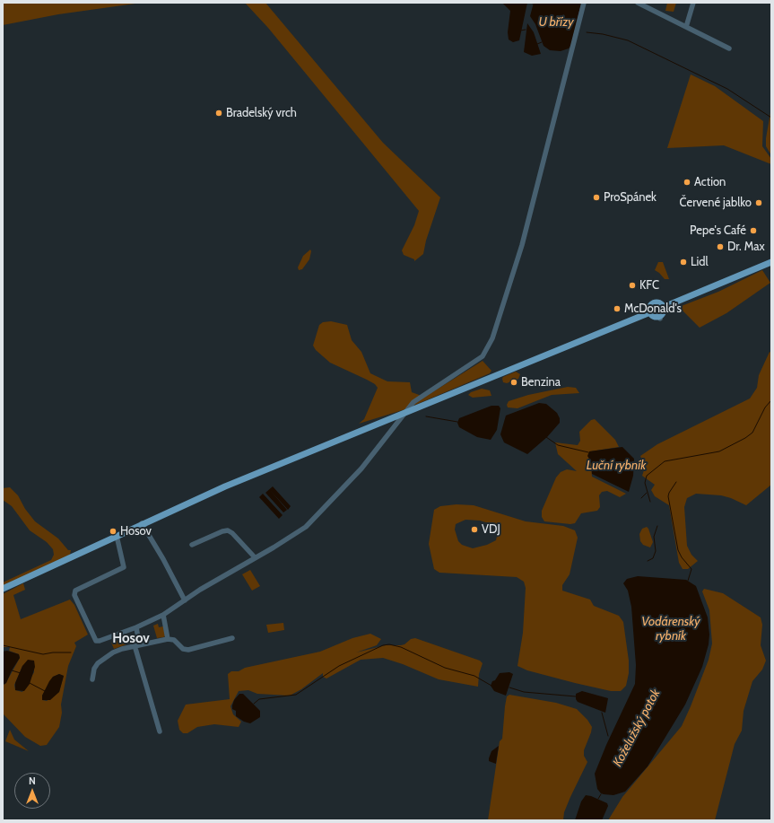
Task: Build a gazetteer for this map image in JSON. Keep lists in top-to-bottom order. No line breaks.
{"districts":["Hosov"],"water":["U břízy","Luční rybník","Vodárenský rybník","Koželužský potok"],"places":["Bradelský vrch","Action","ProSpánek","Červené jablko","Pepe's Café","Dr. Max","Lidl","KFC","McDonald's","Benzina","VDJ","Hosov"],"north":"top"}
